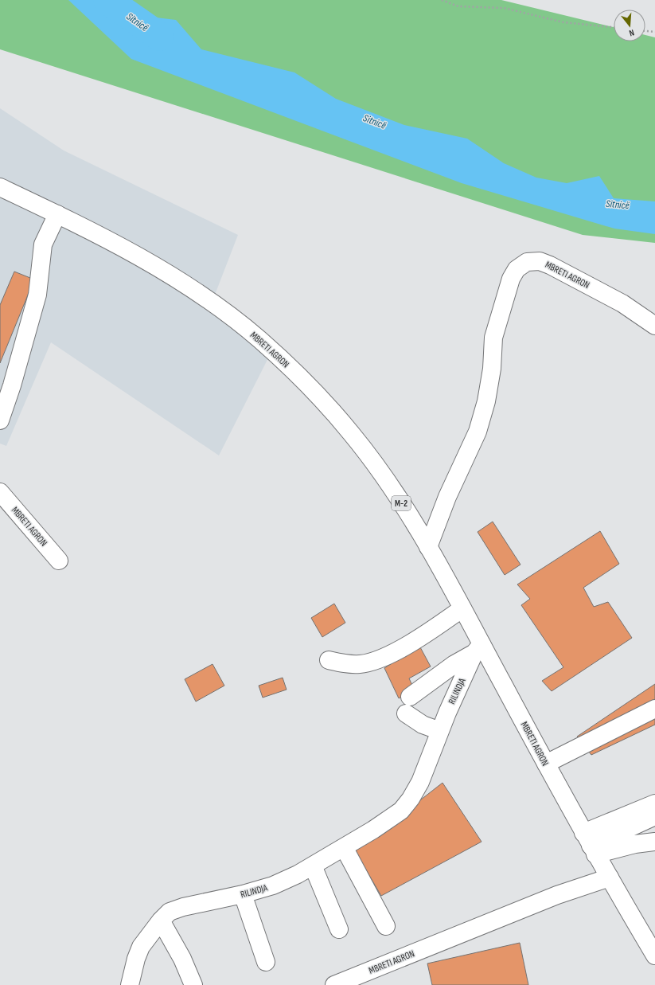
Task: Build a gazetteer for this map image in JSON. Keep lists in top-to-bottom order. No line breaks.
{"streets":{"street":["MBRETI AGRON","M-2","RILINDJA"]},"crossings":[["MBRETI AGRON","RILINDJA"]],"water":["Sitnicë"],"north":"bottom"}
